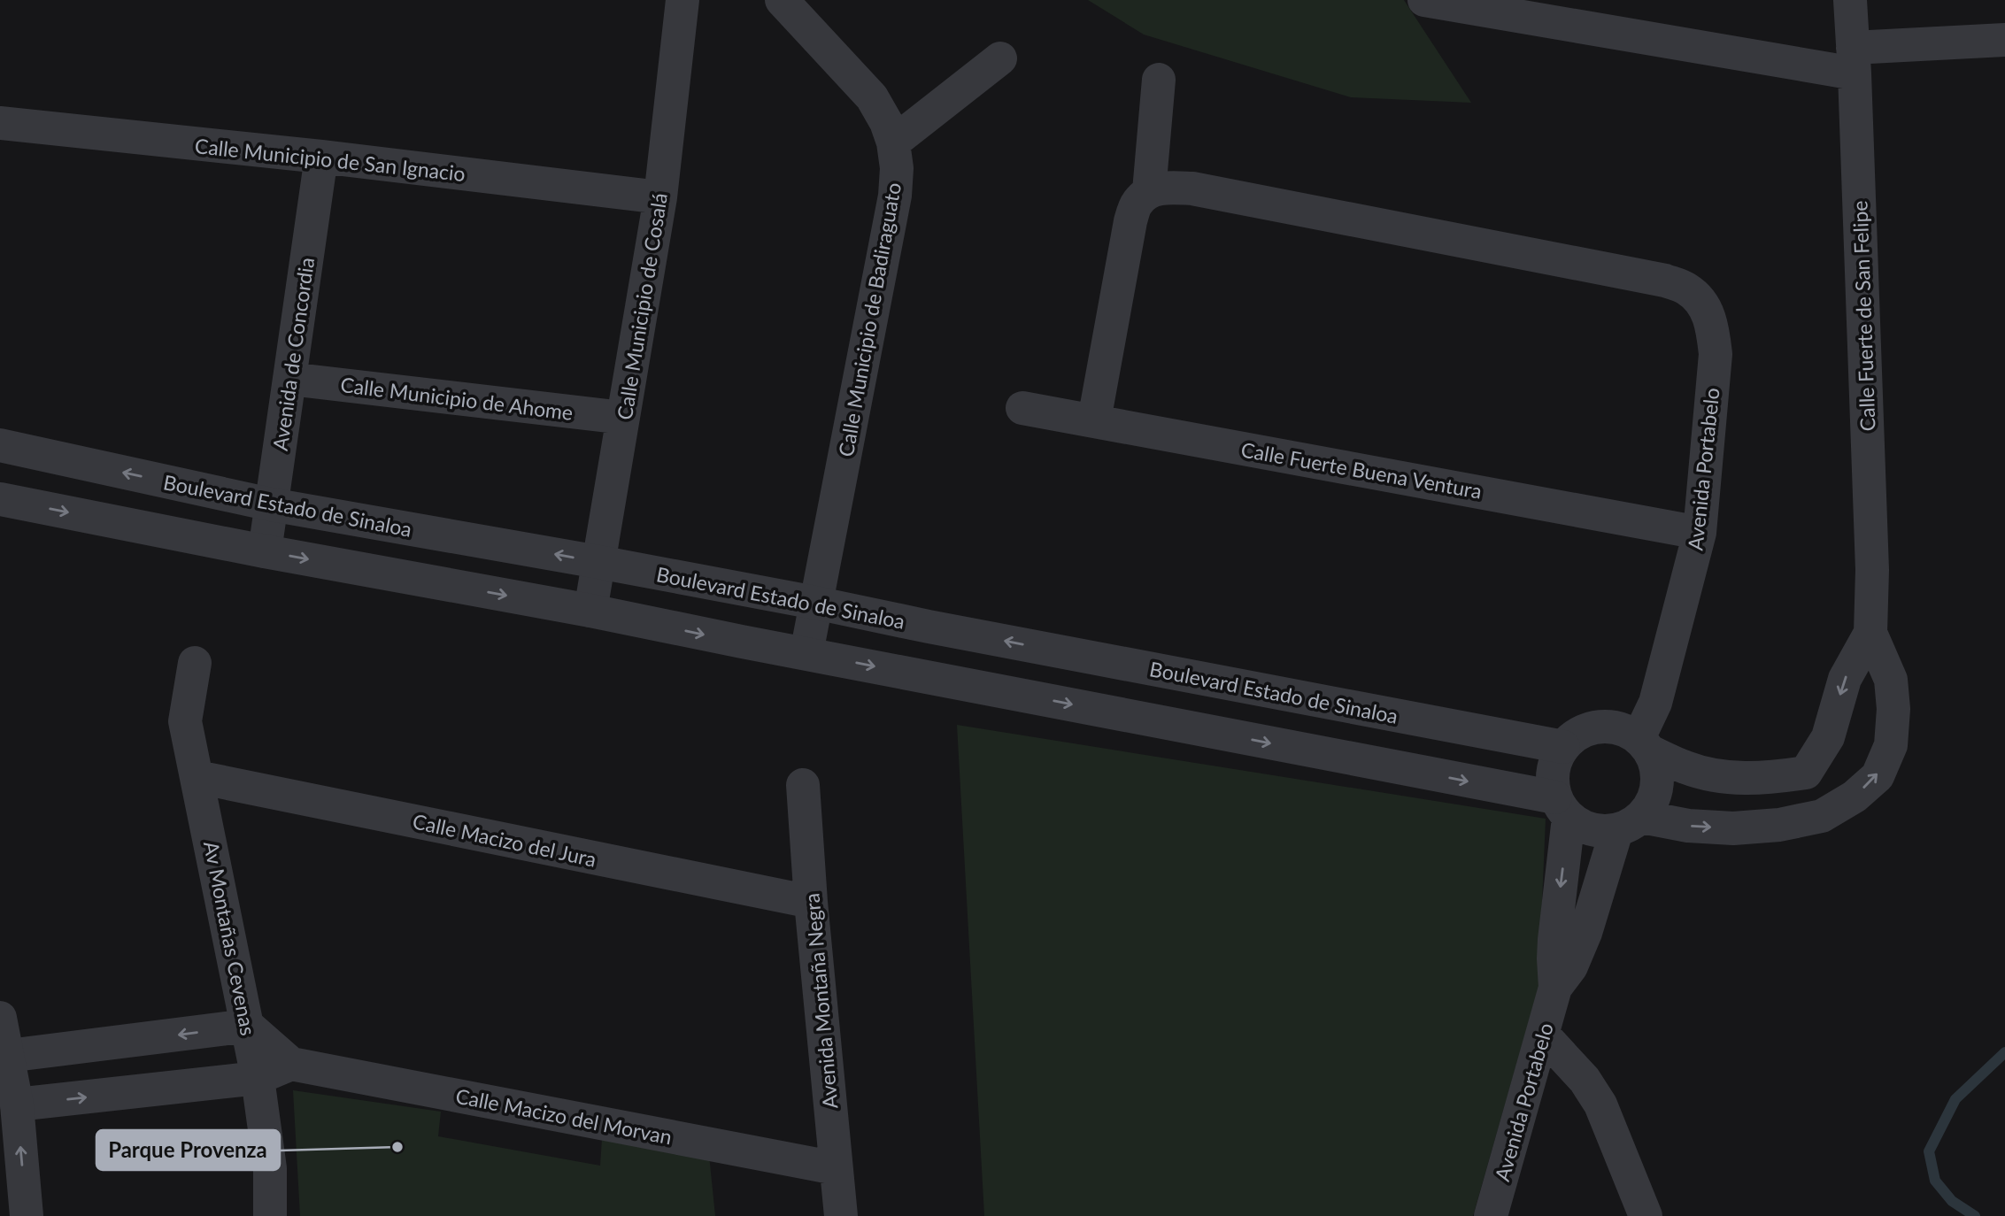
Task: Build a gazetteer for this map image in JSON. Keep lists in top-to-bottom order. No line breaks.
{"streets":{"street":["Calle Municipio de San Ignacio","Calle Municipio de Cosalá","Calle Fuerte de San Felipe","Calle Municipio de Badiraguato","Avenida de Concordia","Calle Municipio de Ahome","Avenida Portabelo","Calle Fuerte Buena Ventura","Boulevard Estado de Sinaloa","Calle Macizo del Jura","Av Montañas Cevenas","Avenida Montaña Negra","Calle Macizo del Morvan"]},"crossings":[["Calle Municipio de San Ignacio","Calle Municipio de Cosalá"],["Calle Municipio de San Ignacio","Avenida de Concordia"],["Calle Municipio de Cosalá","Calle Municipio de Ahome"],["Calle Municipio de Cosalá","Boulevard Estado de Sinaloa"],["Calle Fuerte de San Felipe","Avenida Portabelo"],["Calle Fuerte de San Felipe","Boulevard Estado de Sinaloa"],["Calle Municipio de Badiraguato","Boulevard Estado de Sinaloa"],["Avenida de Concordia","Calle Municipio de Ahome"],["Avenida de Concordia","Boulevard Estado de Sinaloa"],["Avenida Portabelo","Calle Fuerte Buena Ventura"],["Avenida Portabelo","Boulevard Estado de Sinaloa"],["Calle Macizo del Jura","Av Montañas Cevenas"],["Calle Macizo del Jura","Avenida Montaña Negra"],["Avenida Montaña Negra","Calle Macizo del Morvan"]],"places":["Parque Provenza"]}
